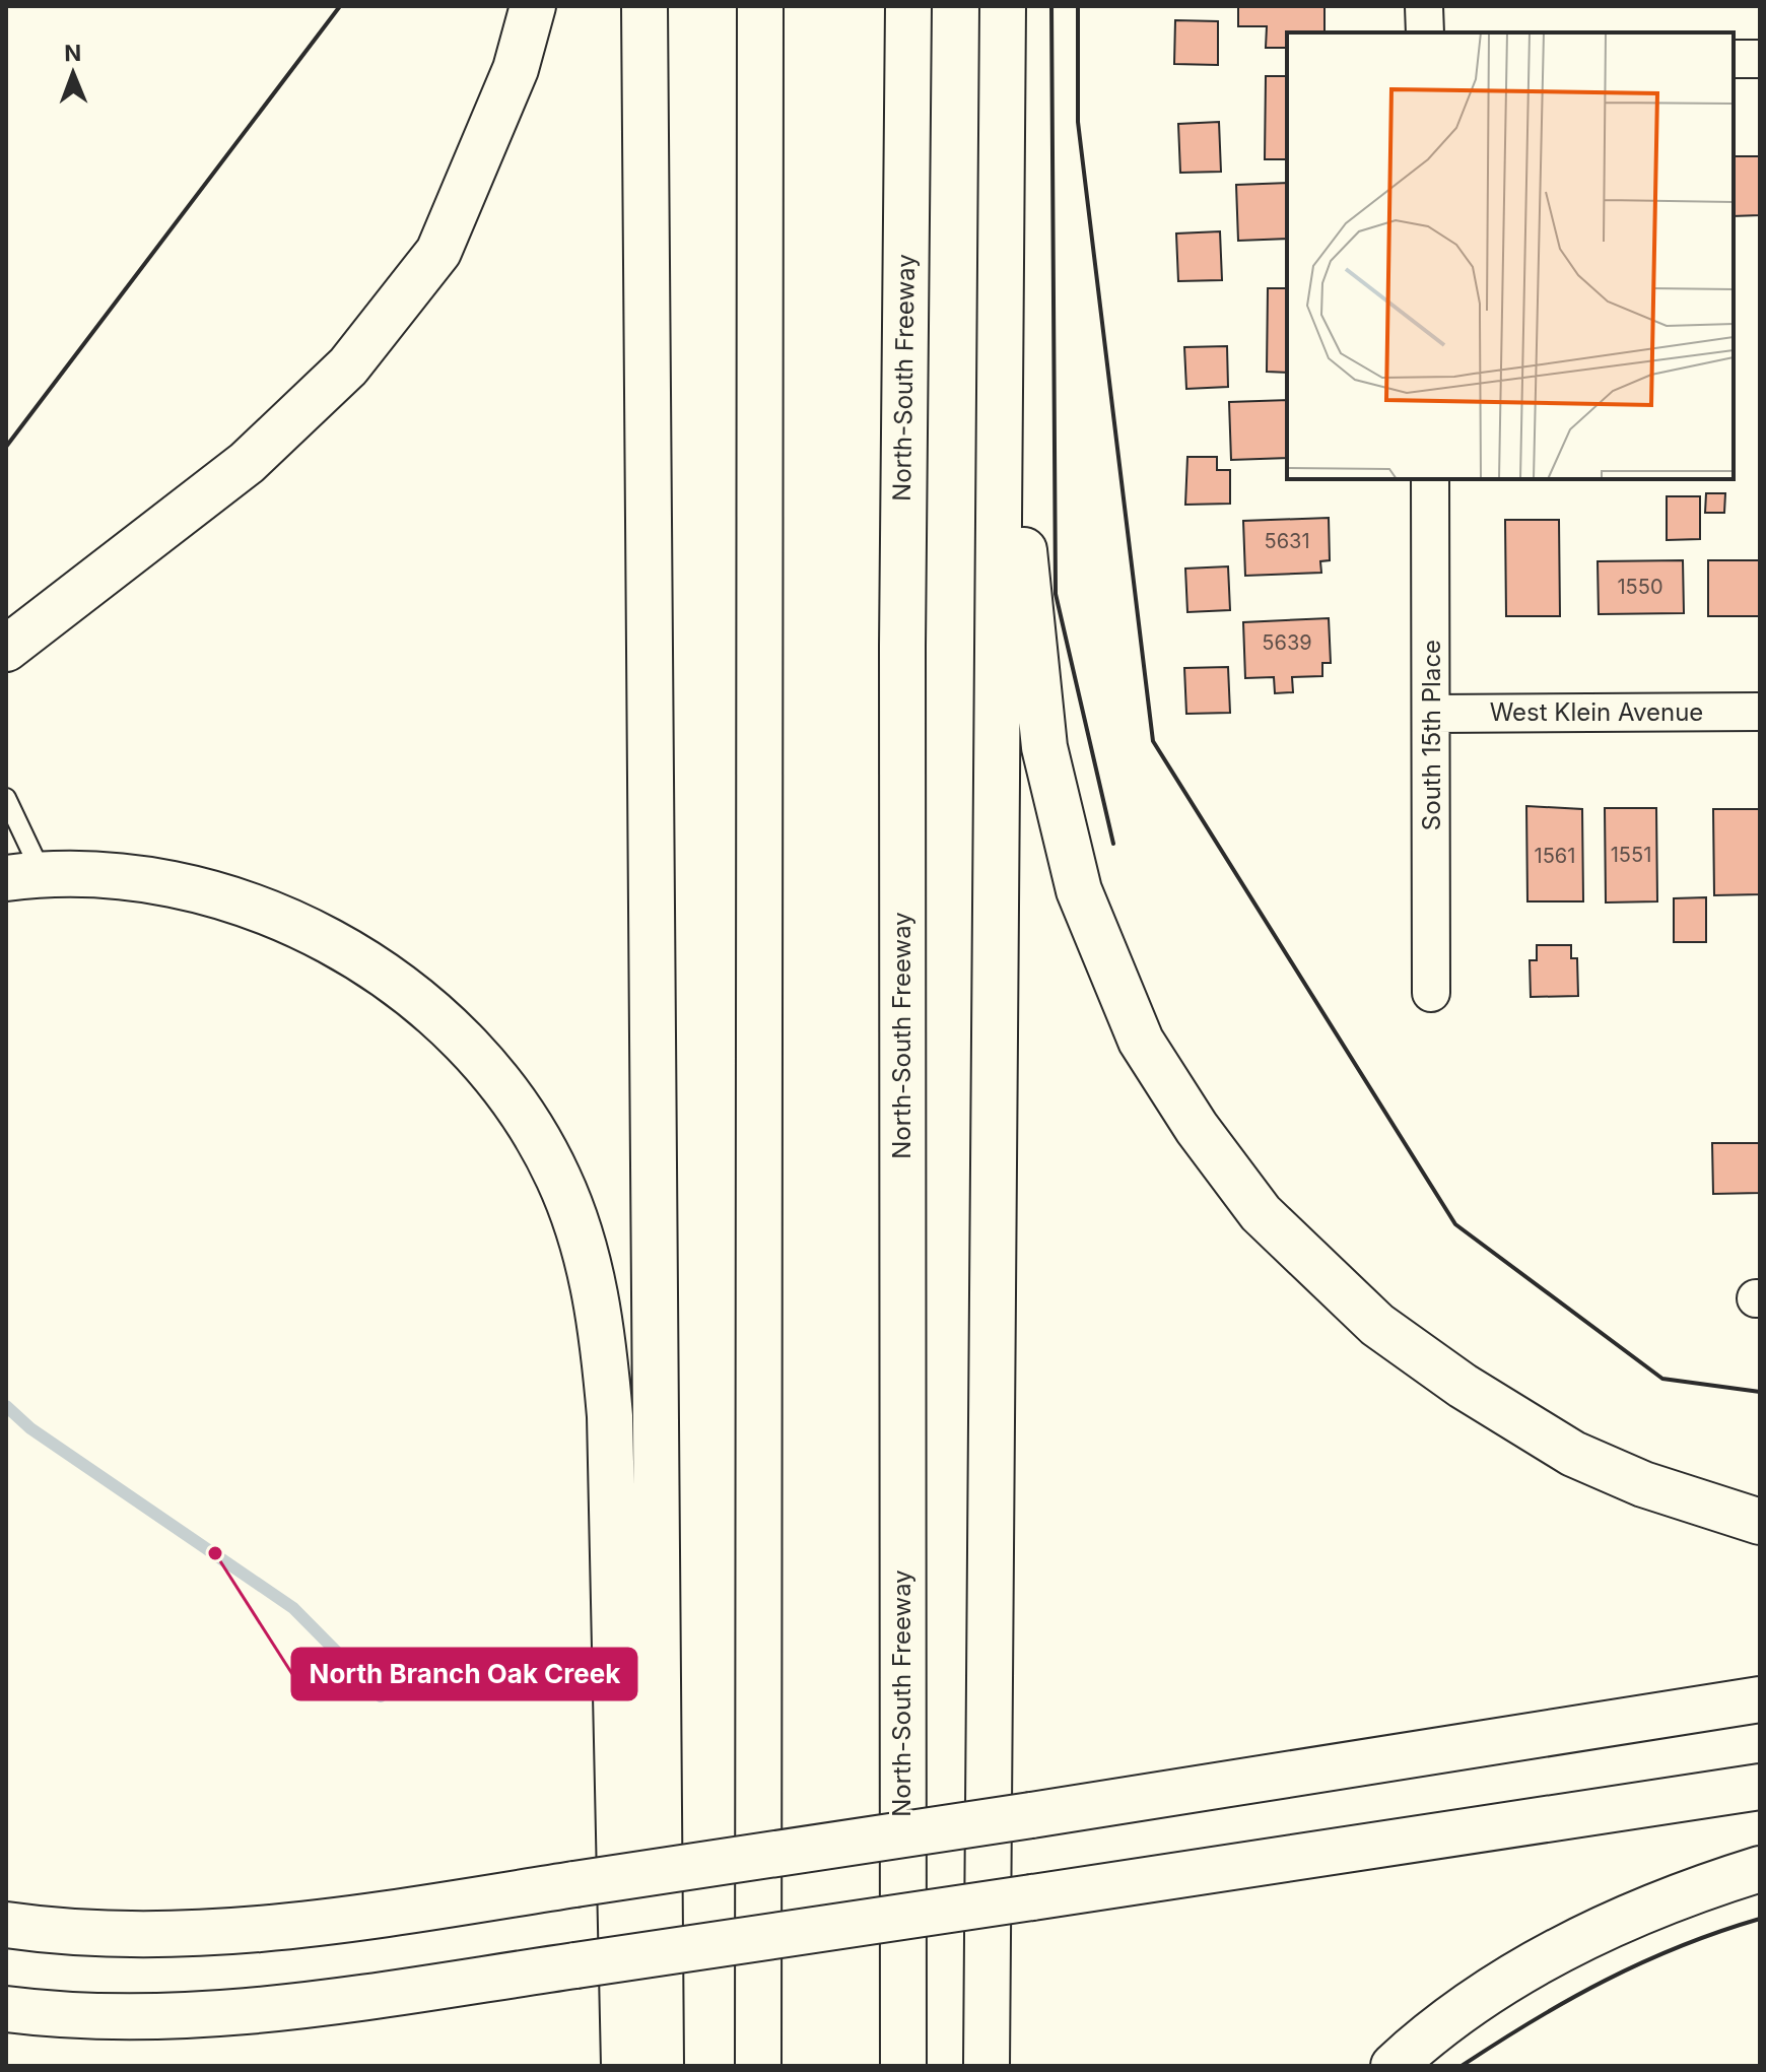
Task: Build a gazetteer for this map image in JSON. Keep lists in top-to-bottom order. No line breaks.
{"streets":{"highway":["North-South Freeway"],"street":["West Klein Avenue","South 15th Place"]},"crossings":[["West Klein Avenue","South 15th Place"]],"places":["North Branch Oak Creek"],"house_numbers":["5631","1550","5639","1551","1561"],"north":"top"}
